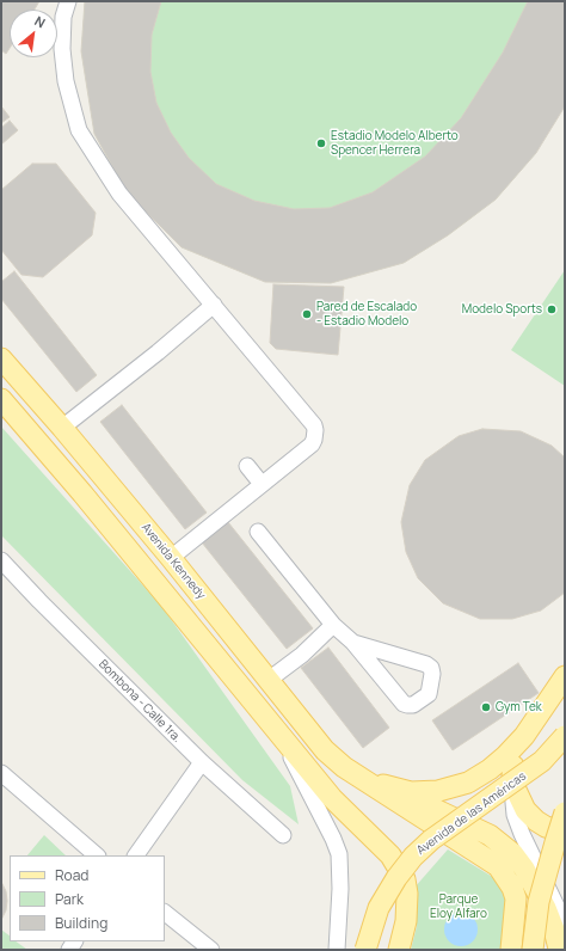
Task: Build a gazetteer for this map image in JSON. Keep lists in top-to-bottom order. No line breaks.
{"streets":{"main road":["Avenida Kennedy","Avenida de las Américas"],"street":["Bombona - Calle 1ra."]},"parks":["Parque Eloy Alfaro"],"places":["Estadio Modelo Alberto Spencer Herrera","Modelo Sports","Pared de Escalado - Estadio Modelo","Gym Tek"],"legend":["Road","Park","Building"],"north":"top right"}
